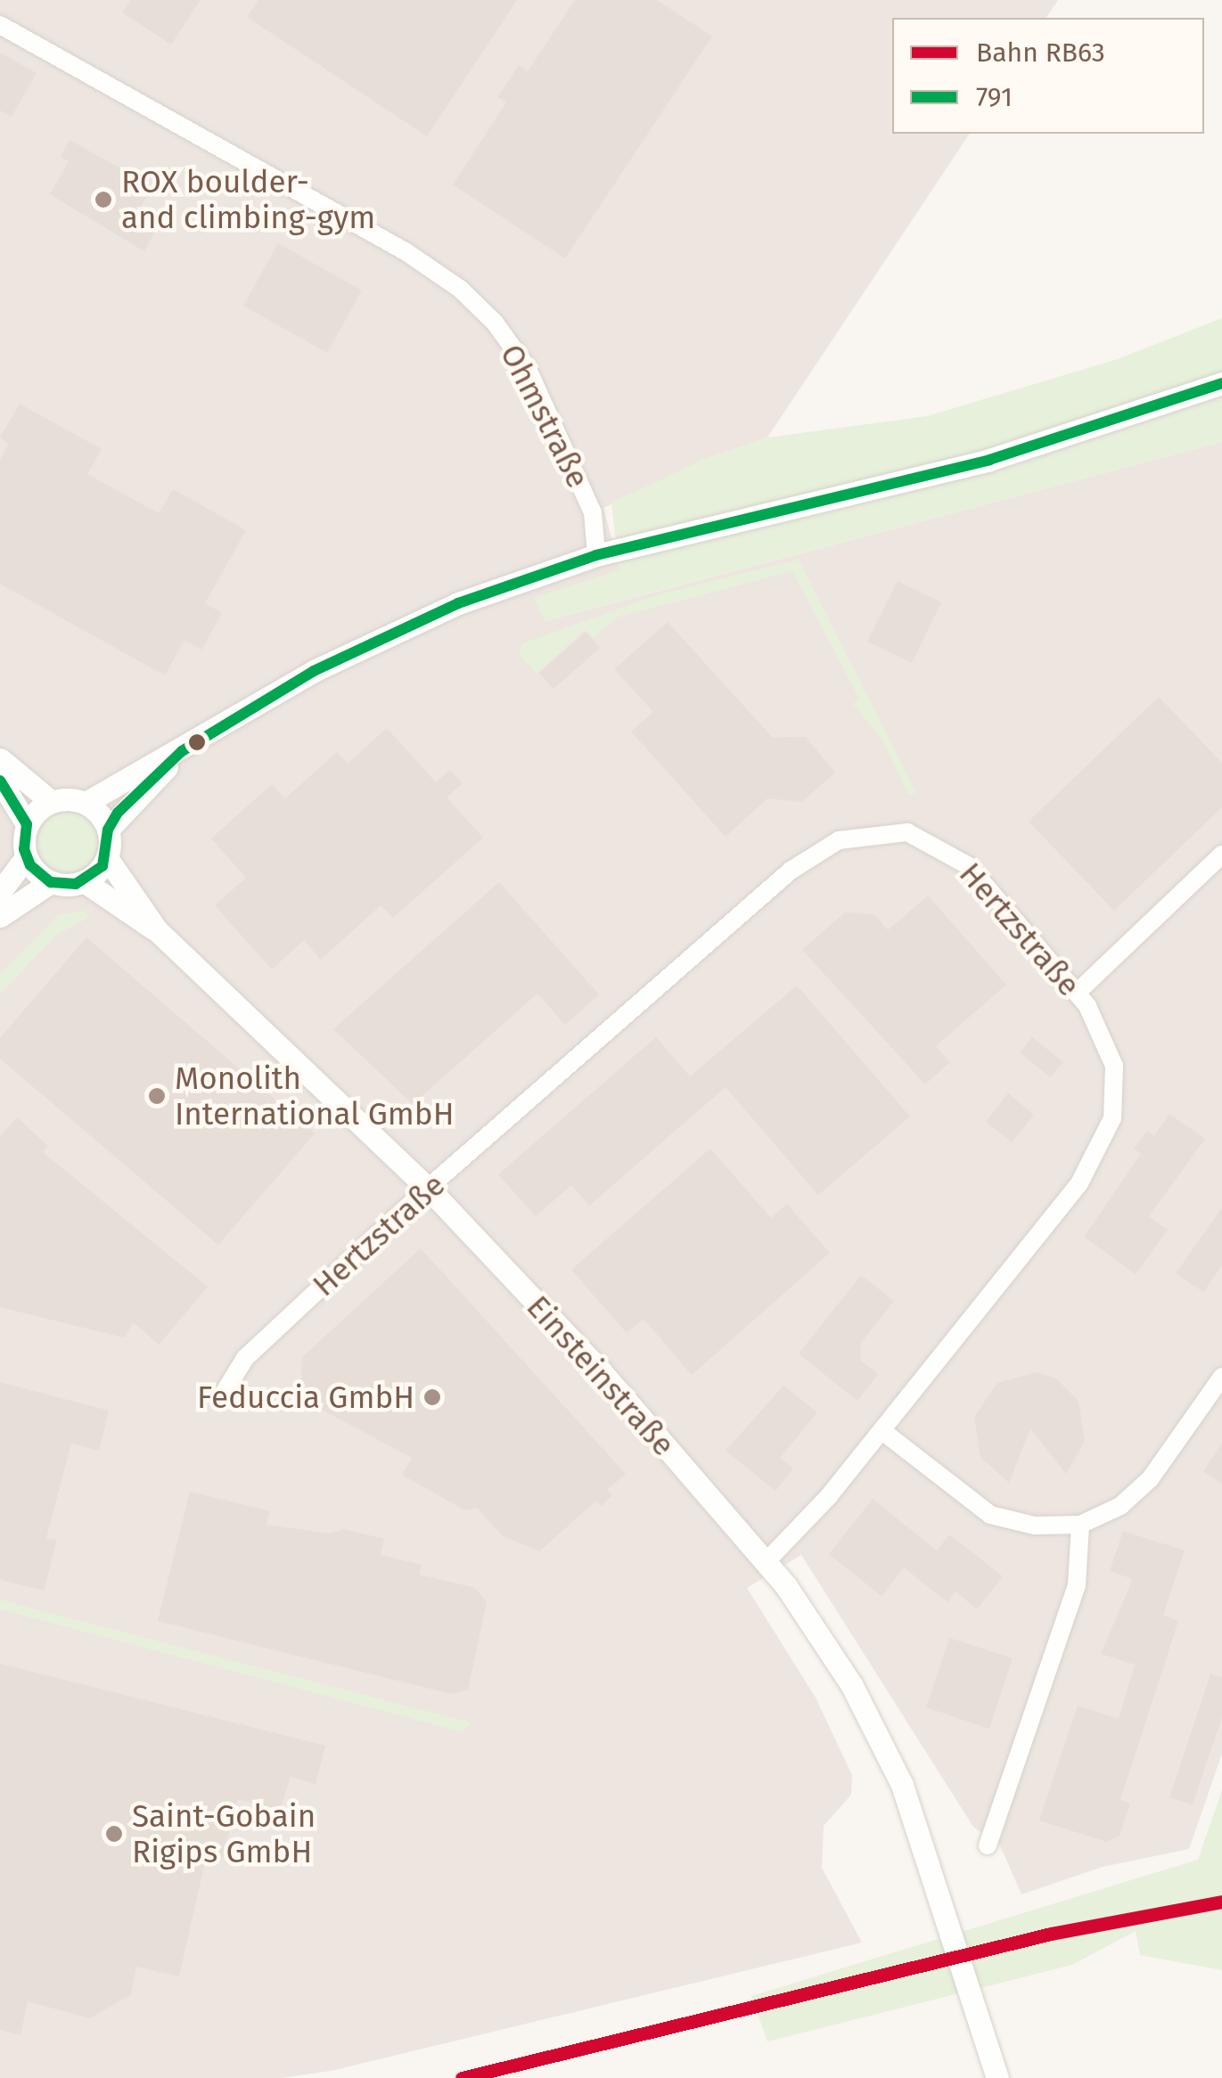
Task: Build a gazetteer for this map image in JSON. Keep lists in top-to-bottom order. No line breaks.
{"streets":{"street":["Ohmstraße","Hertzstraße","Einsteinstraße"]},"crossings":[["Hertzstraße","Einsteinstraße"]],"places":["ROX boulder- and climbing-gym","Monolith International GmbH","Feduccia GmbH","Saint-Gobain Rigips GmbH"],"lines":["transit line 791","rail line RB63"],"legend":["Bahn RB63","791"]}
